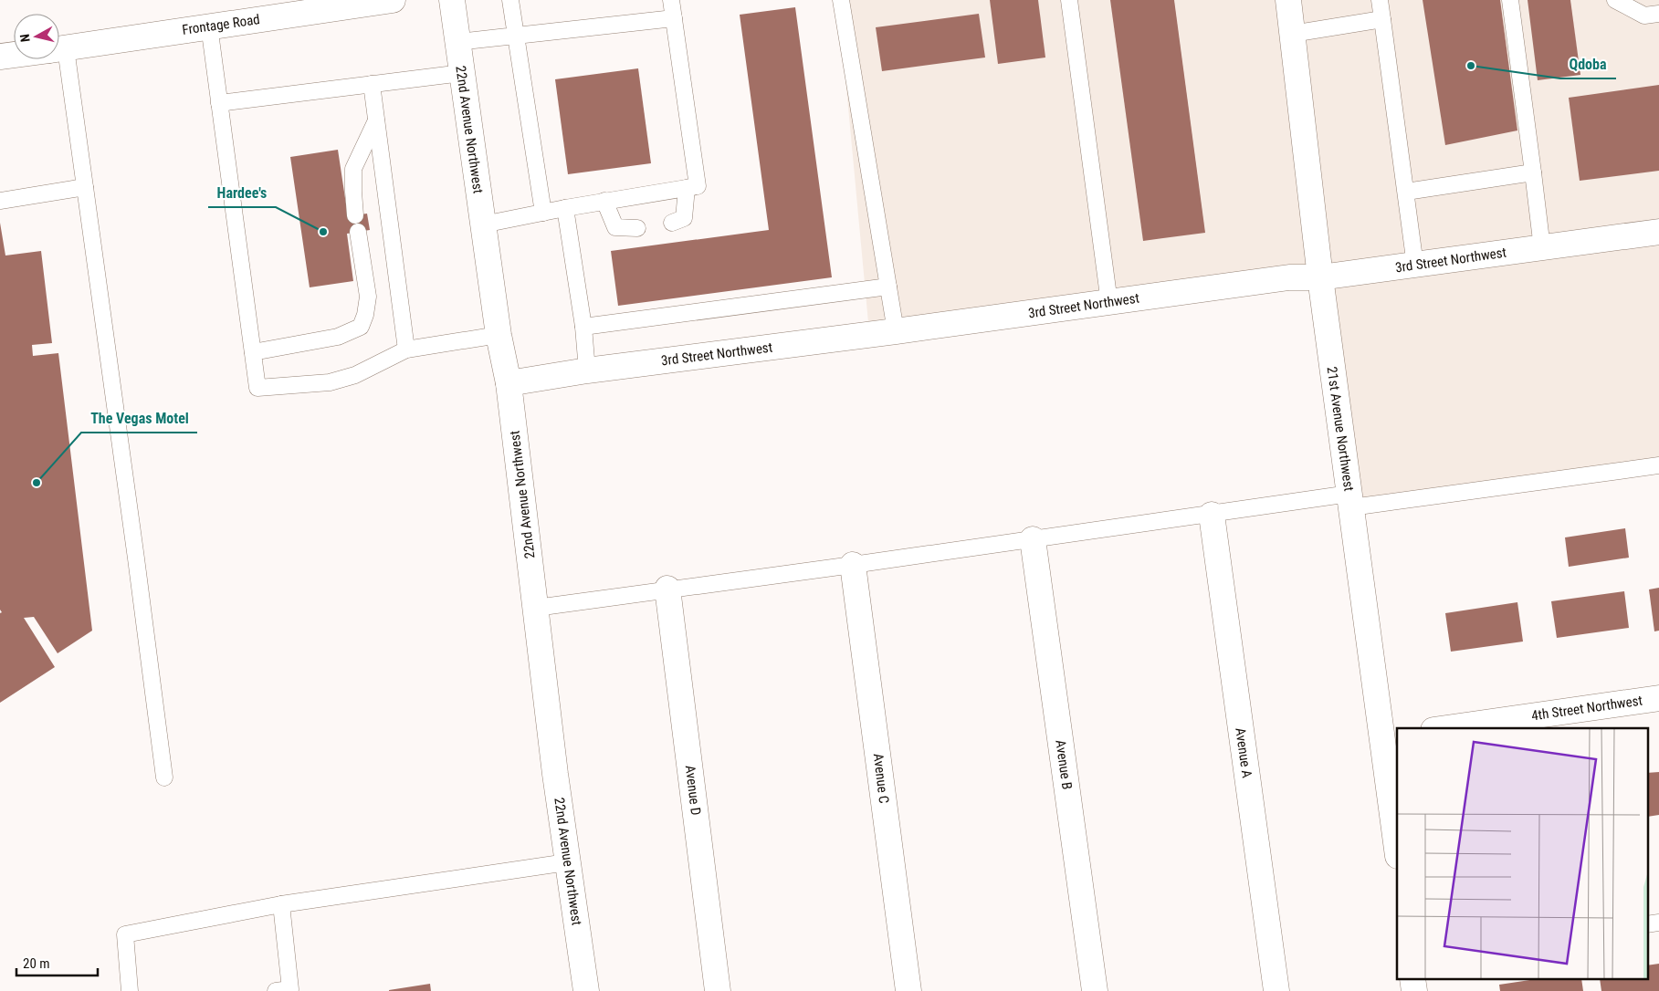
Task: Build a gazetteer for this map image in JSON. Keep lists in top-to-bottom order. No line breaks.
{"streets":{"street":["Frontage Road","22nd Avenue Northwest","3rd Street Northwest","21st Avenue Northwest","4th Street Northwest","Avenue A","Avenue B","Avenue C","Avenue D"]},"crossings":[["22nd Avenue Northwest","3rd Street Northwest"],["3rd Street Northwest","21st Avenue Northwest"]],"places":["Qdoba","Hardee's","The Vegas Motel"],"scale_bar":"20 m","north":"left"}
